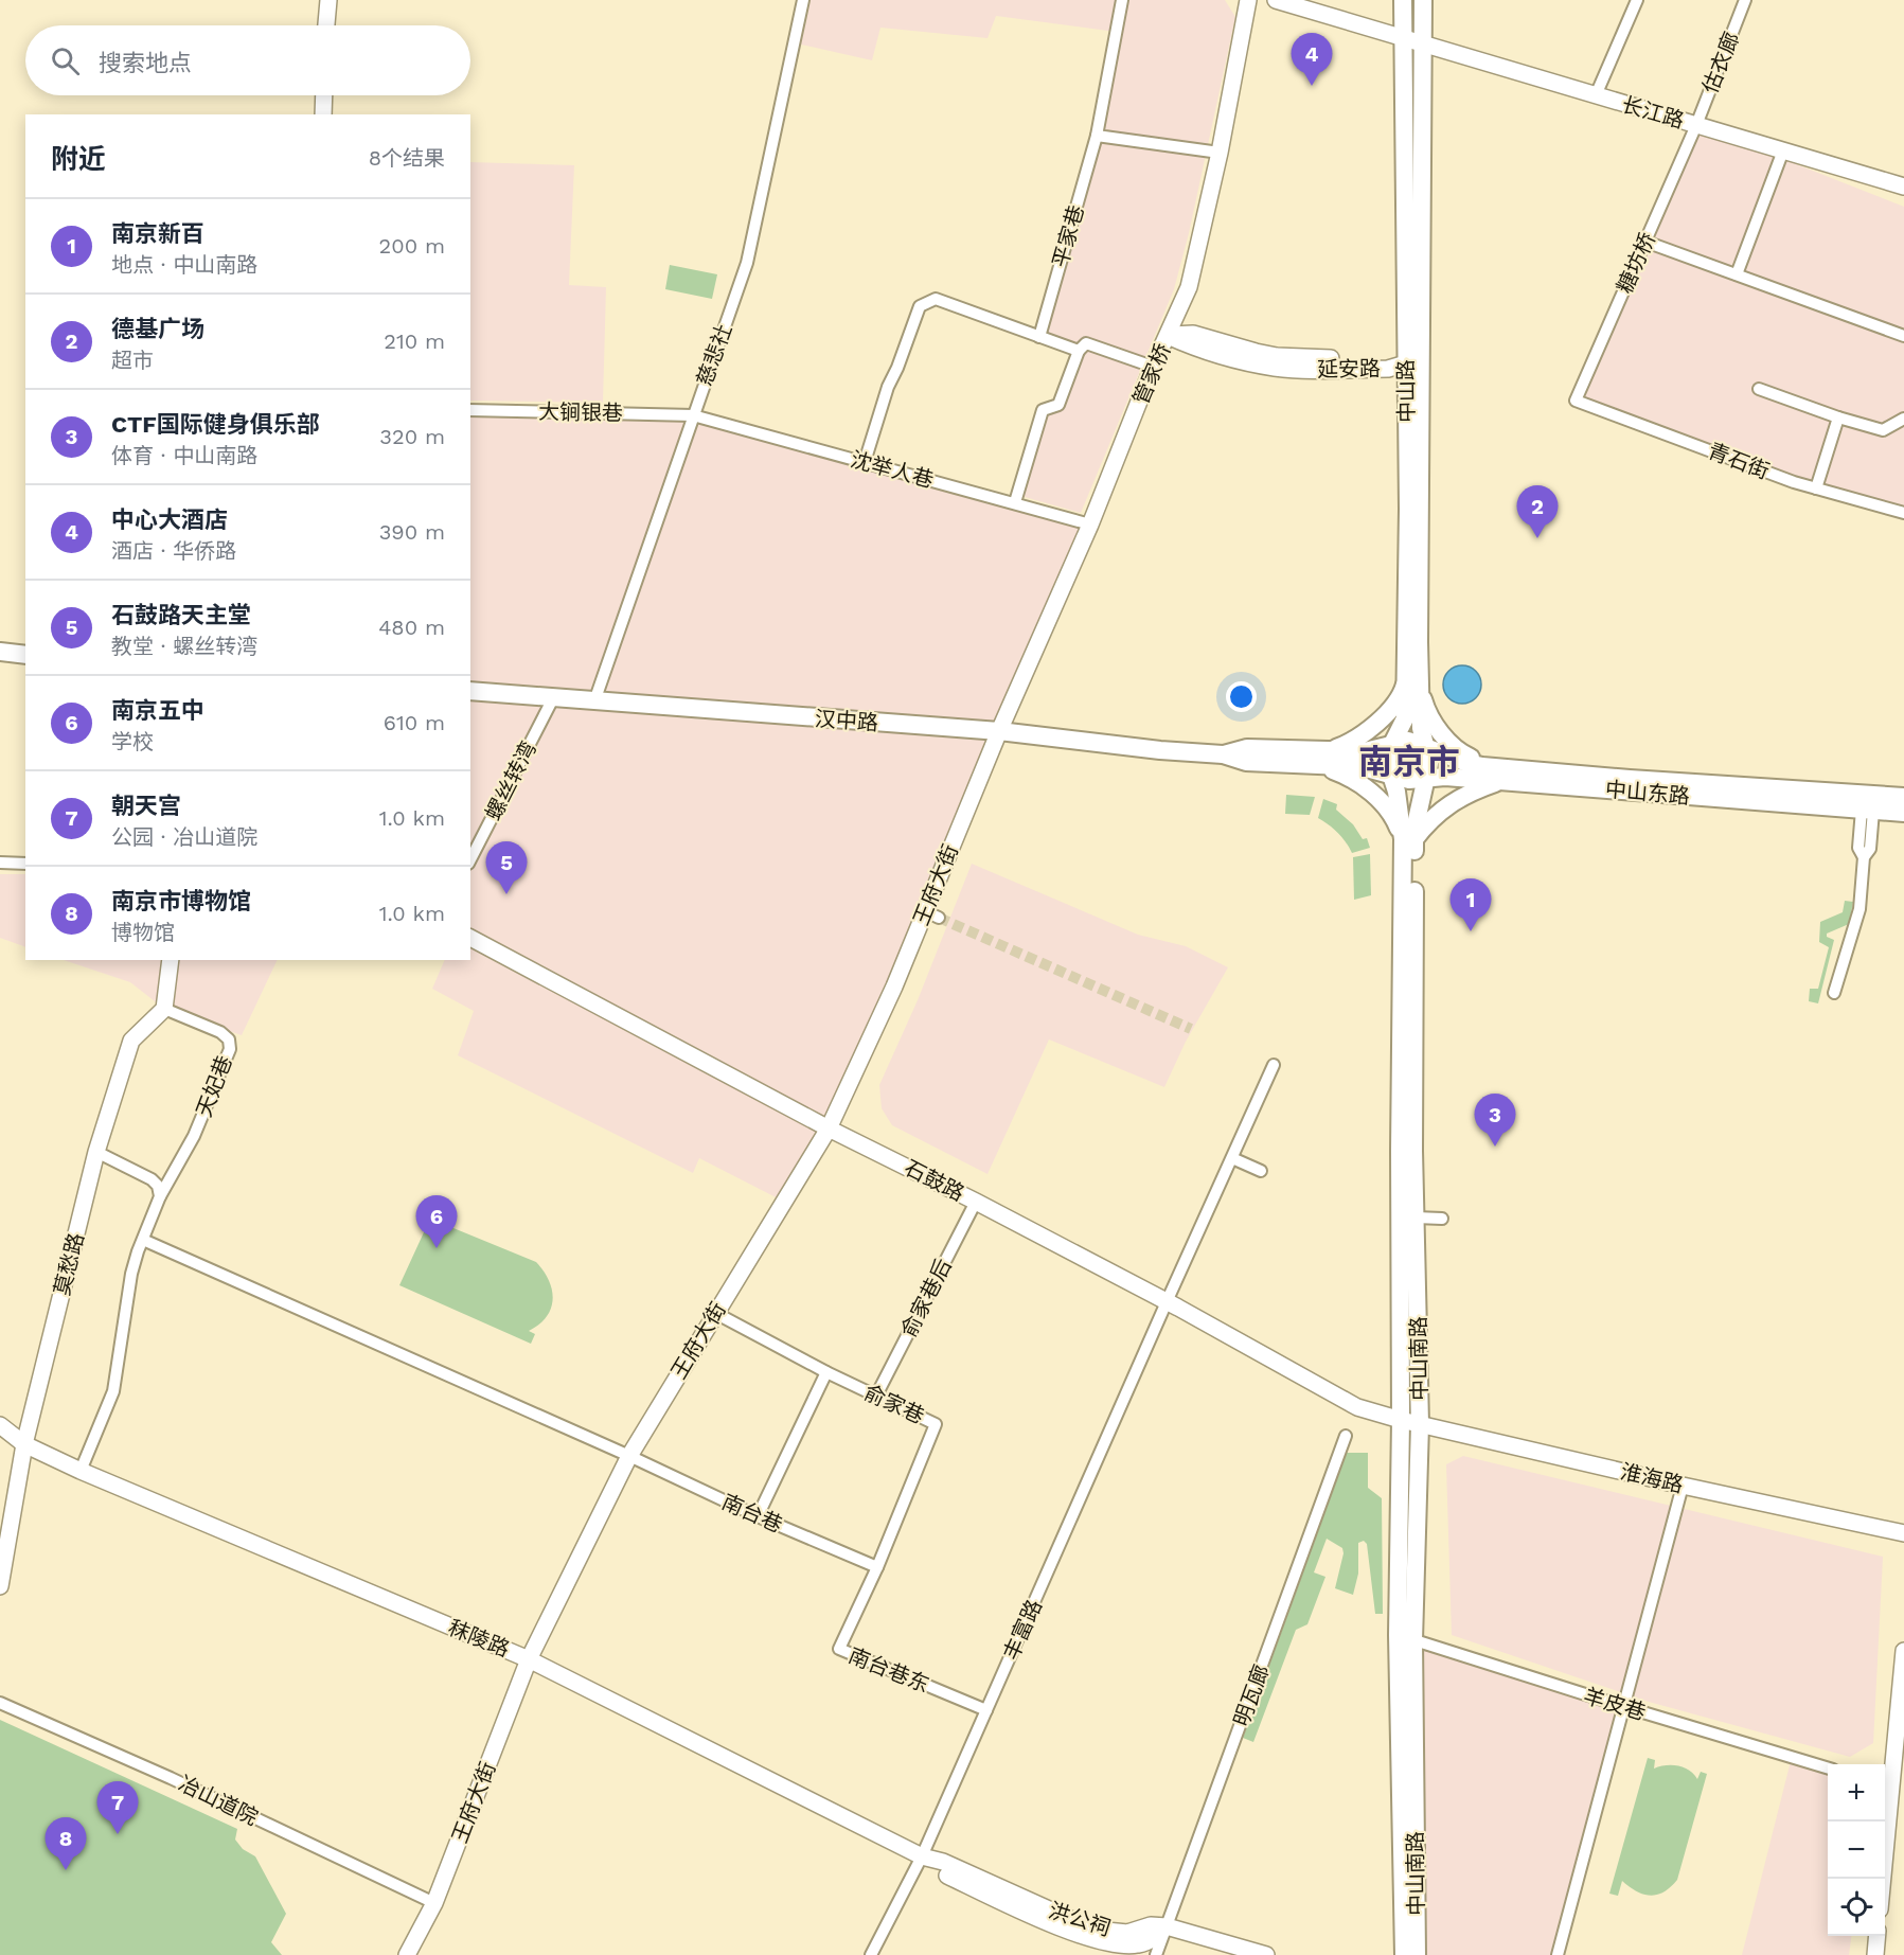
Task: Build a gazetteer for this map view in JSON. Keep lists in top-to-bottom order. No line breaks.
{"streets":{"main road":["中山路","汉中路","中山东路","中山南路"],"street":["估衣廊","长江路","平家巷","糖坊桥","慈悲社","延安路","管家桥","大锏银巷","青石街","沈举人巷","螺丝转湾","王府大街","天妃巷","石鼓路","莫愁路","俞家巷后","俞家巷","淮海路","南台巷","丰富路","秣陵路","南台巷东","明瓦廊","羊皮巷","冶山道院","洪公祠"]},"crossings":[["估衣廊","长江路"],["估衣廊","糖坊桥"],["长江路","糖坊桥"],["长江路","中山路"],["糖坊桥","青石街"],["慈悲社","大锏银巷"],["慈悲社","沈举人巷"],["慈悲社","汉中路"],["延安路","管家桥"],["延安路","中山路"],["管家桥","沈举人巷"],["管家桥","汉中路"],["管家桥","王府大街"],["中山路","汉中路"],["中山路","中山东路"],["中山路","中山南路"],["大锏银巷","沈举人巷"],["汉中路","螺丝转湾"],["汉中路","中山东路"],["汉中路","王府大街"],["汉中路","中山南路"],["中山东路","中山南路"],["王府大街","石鼓路"],["王府大街","俞家巷"],["王府大街","南台巷"],["王府大街","秣陵路"],["王府大街","冶山道院"],["天妃巷","莫愁路"],["石鼓路","俞家巷后"],["石鼓路","中山南路"],["石鼓路","淮海路"],["石鼓路","丰富路"],["莫愁路","秣陵路"],["俞家巷后","俞家巷"],["中山南路","淮海路"],["中山南路","羊皮巷"],["俞家巷","南台巷"],["俞家巷","南台巷东"],["南台巷","南台巷东"],["丰富路","秣陵路"],["丰富路","南台巷东"],["丰富路","洪公祠"],["秣陵路","洪公祠"],["明瓦廊","洪公祠"]],"districts":["南京市"],"page":{"search":"搜索地点","pins":["4","2","5","1","3","6","7","8"],"heading":["附近","8个结果"],"list":[{"mark":"1","name":"南京新百","note":"地点 · 中山南路","value":"200 m"},{"mark":"2","name":"德基广场","note":"超市","value":"210 m"},{"mark":"3","name":"CTF国际健身俱乐部","note":"体育 · 中山南路","value":"320 m"},{"mark":"4","name":"中心大酒店","note":"酒店 · 华侨路","value":"390 m"},{"mark":"5","name":"石鼓路天主堂","note":"教堂 · 螺丝转湾","value":"480 m"},{"mark":"6","name":"南京五中","note":"学校","value":"610 m"},{"mark":"7","name":"朝天宫","note":"公园 · 冶山道院","value":"1.0 km"},{"mark":"8","name":"南京市博物馆","note":"博物馆","value":"1.0 km"}],"map_buttons":["+","−"]}}
